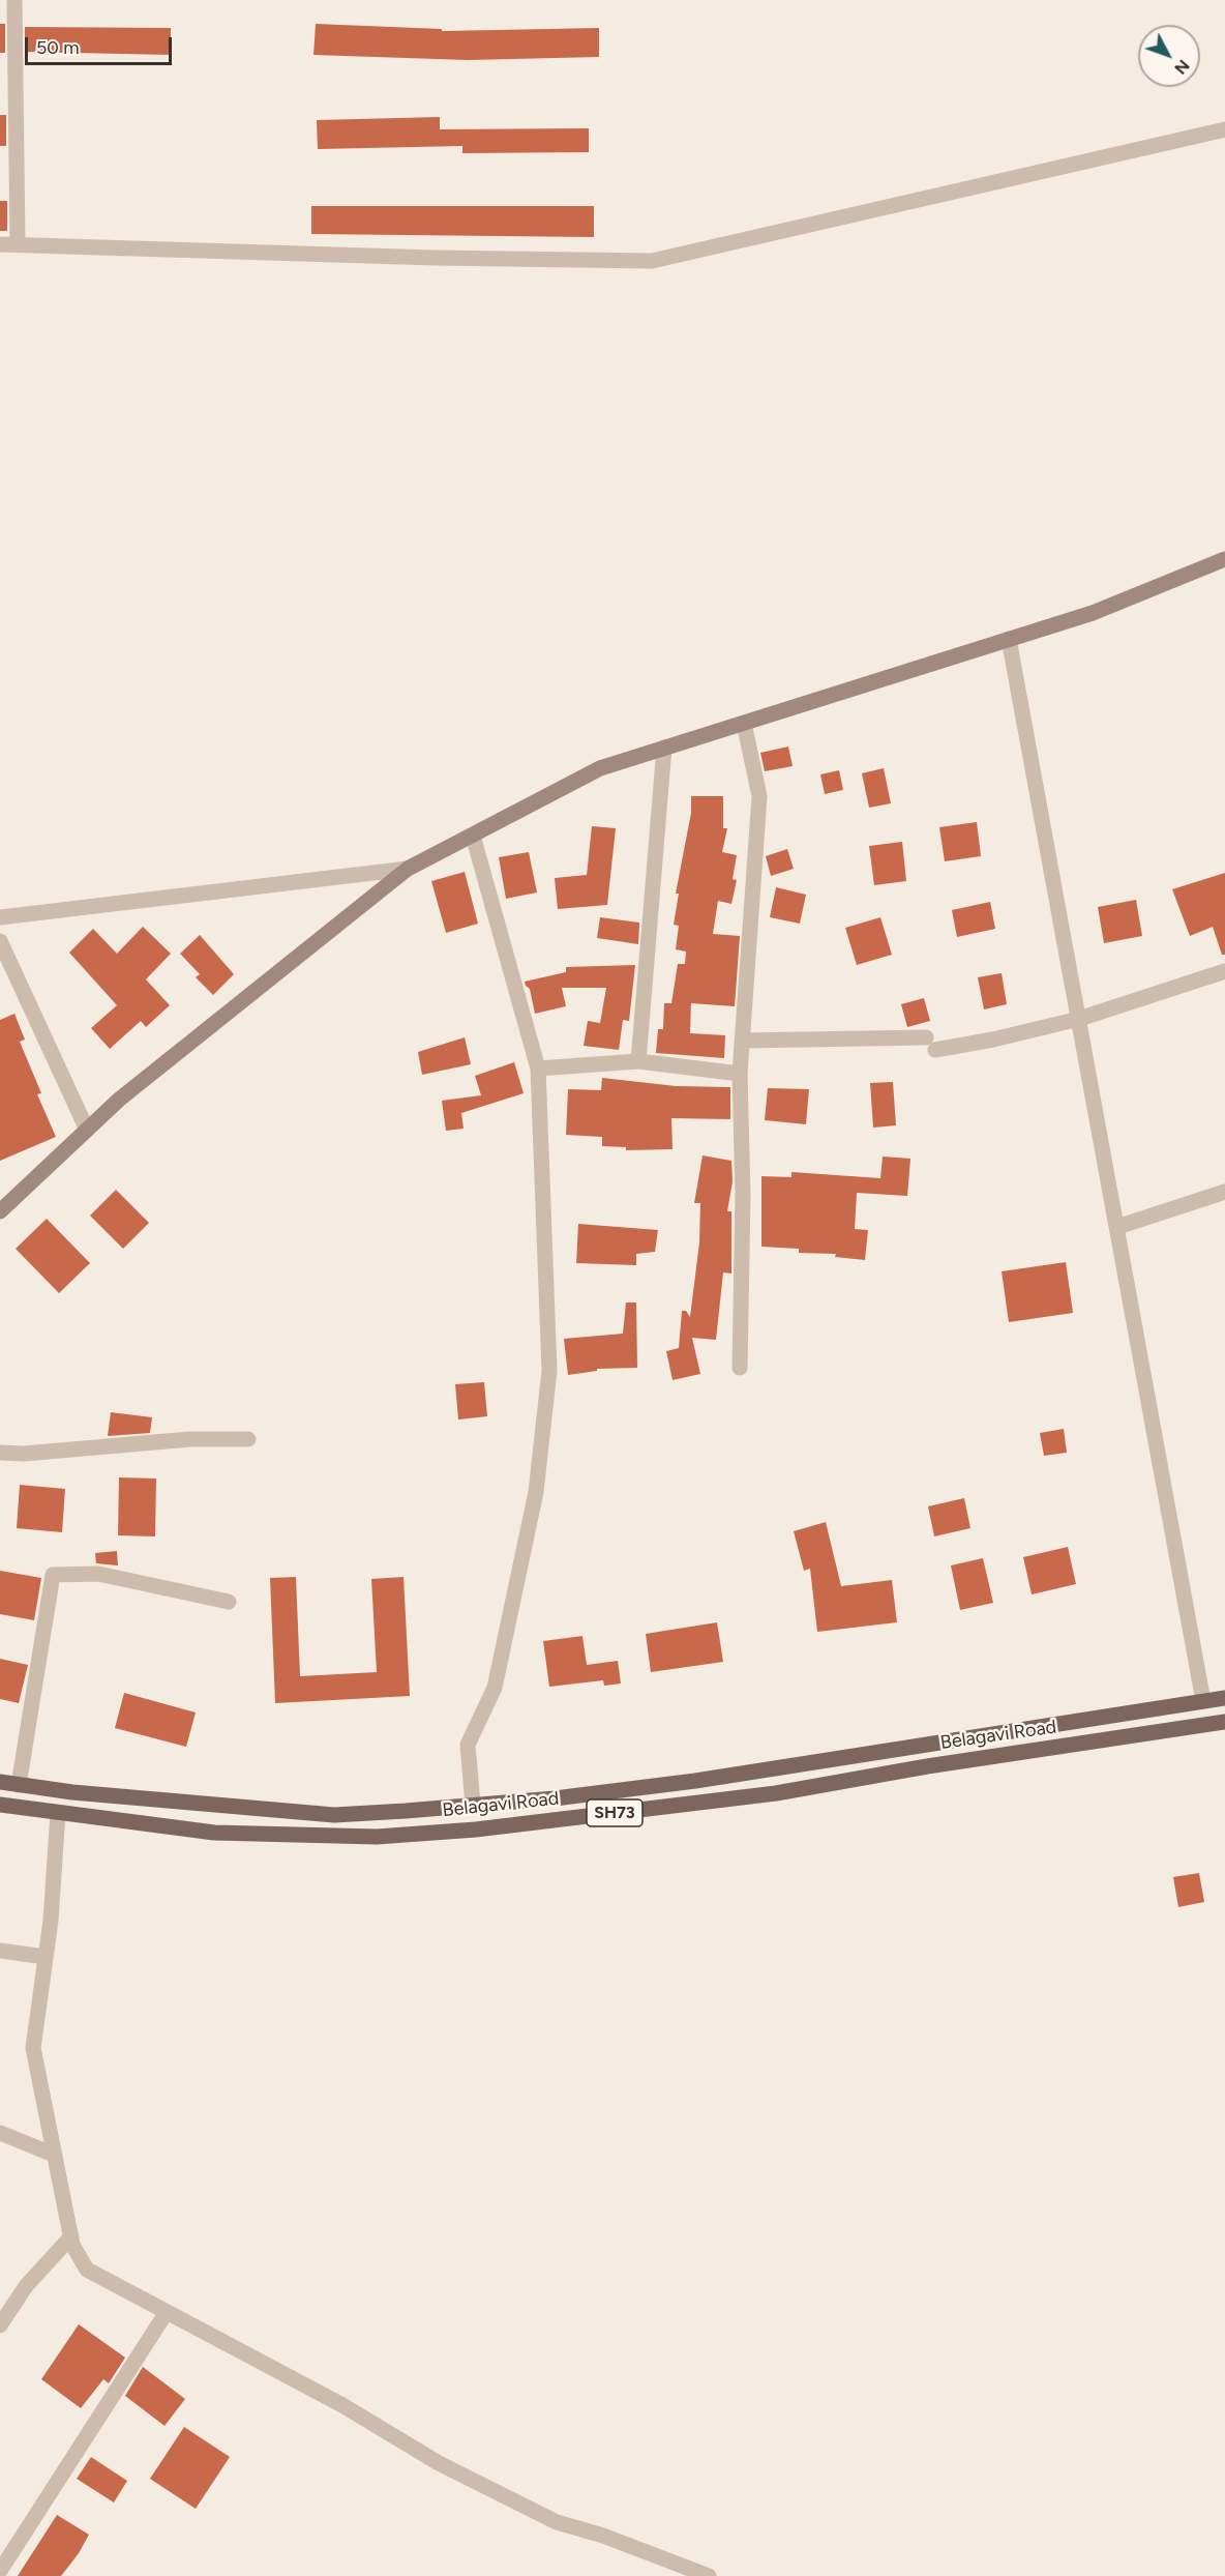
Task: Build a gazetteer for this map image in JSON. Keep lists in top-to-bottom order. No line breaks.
{"streets":{"main road":["Belagavi Road","SH73"]},"scale_bar":"50 m","north":"bottom right"}
